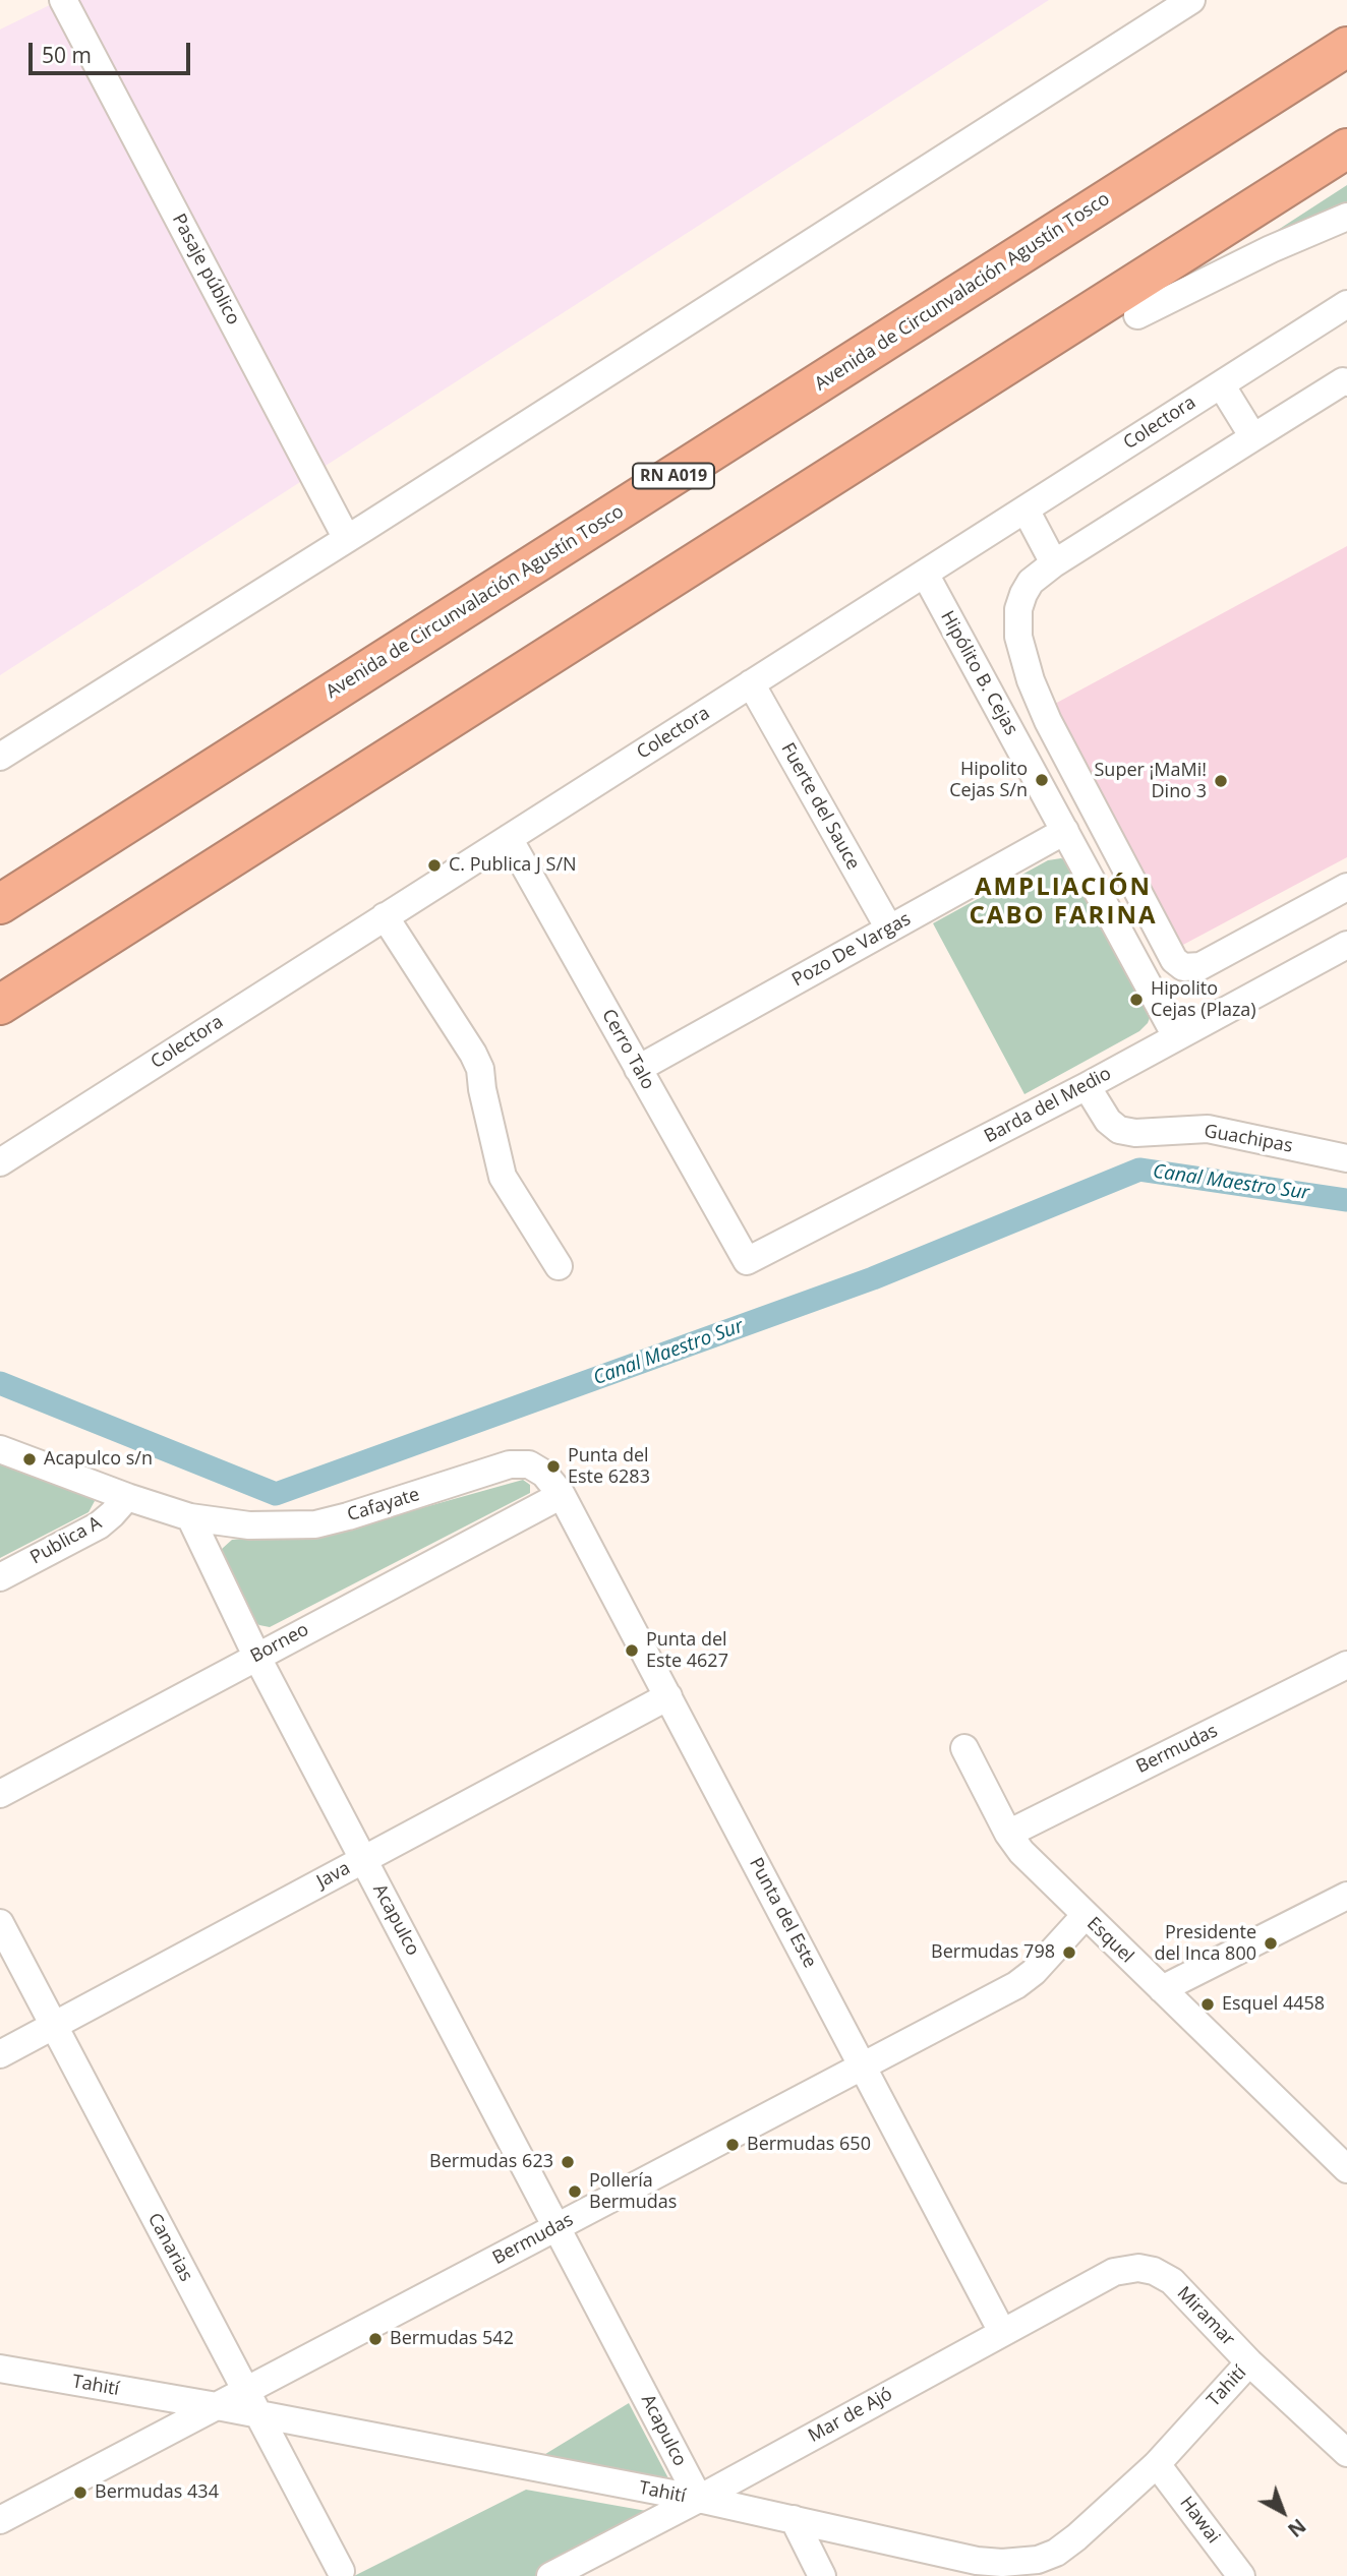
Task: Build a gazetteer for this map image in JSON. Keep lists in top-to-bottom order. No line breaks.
{"streets":{"highway":["Avenida de Circunvalación Agustín Tosco","RN A019"],"street":["Pasaje público","Colectora","Hipólito B. Cejas","Fuerte del Sauce","Pozo De Vargas","Cerro Talo","Barda del Medio","Guachipas","Cafayate","Publica A","Borneo","Bermudas","Java","Punta del Este","Acapulco","Esquel","Canarias","Miramar","Tahití","Mar de Ajó","Hawai"]},"crossings":[["Colectora","Hipólito B. Cejas"],["Colectora","Fuerte del Sauce"],["Colectora","Cerro Talo"],["Hipólito B. Cejas","Pozo De Vargas"],["Hipólito B. Cejas","Barda del Medio"],["Fuerte del Sauce","Pozo De Vargas"],["Pozo De Vargas","Cerro Talo"],["Cerro Talo","Barda del Medio"],["Barda del Medio","Guachipas"],["Cafayate","Borneo"],["Cafayate","Punta del Este"],["Cafayate","Acapulco"],["Borneo","Punta del Este"],["Borneo","Acapulco"],["Bermudas","Punta del Este"],["Bermudas","Acapulco"],["Bermudas","Esquel"],["Bermudas","Canarias"],["Bermudas","Tahití"],["Java","Punta del Este"],["Java","Acapulco"],["Java","Canarias"],["Punta del Este","Mar de Ajó"],["Acapulco","Tahití"],["Acapulco","Mar de Ajó"],["Canarias","Tahití"],["Miramar","Tahití"],["Miramar","Mar de Ajó"],["Tahití","Mar de Ajó"],["Tahití","Hawai"]],"districts":["AMPLIACIÓN CABO FARINA"],"water":["Canal Maestro Sur"],"places":["Hipolito Cejas S/n","Super ¡MaMi! Dino 3","C. Publica J S/N","Hipolito Cejas (Plaza)","Acapulco s/n","Punta del Este 6283","Punta del Este 4627","Presidente del Inca 800","Bermudas 798","Esquel 4458","Bermudas 650","Bermudas 623","Pollería Bermudas","Bermudas 542","Bermudas 434"],"scale_bar":"50 m","north":"bottom right"}
